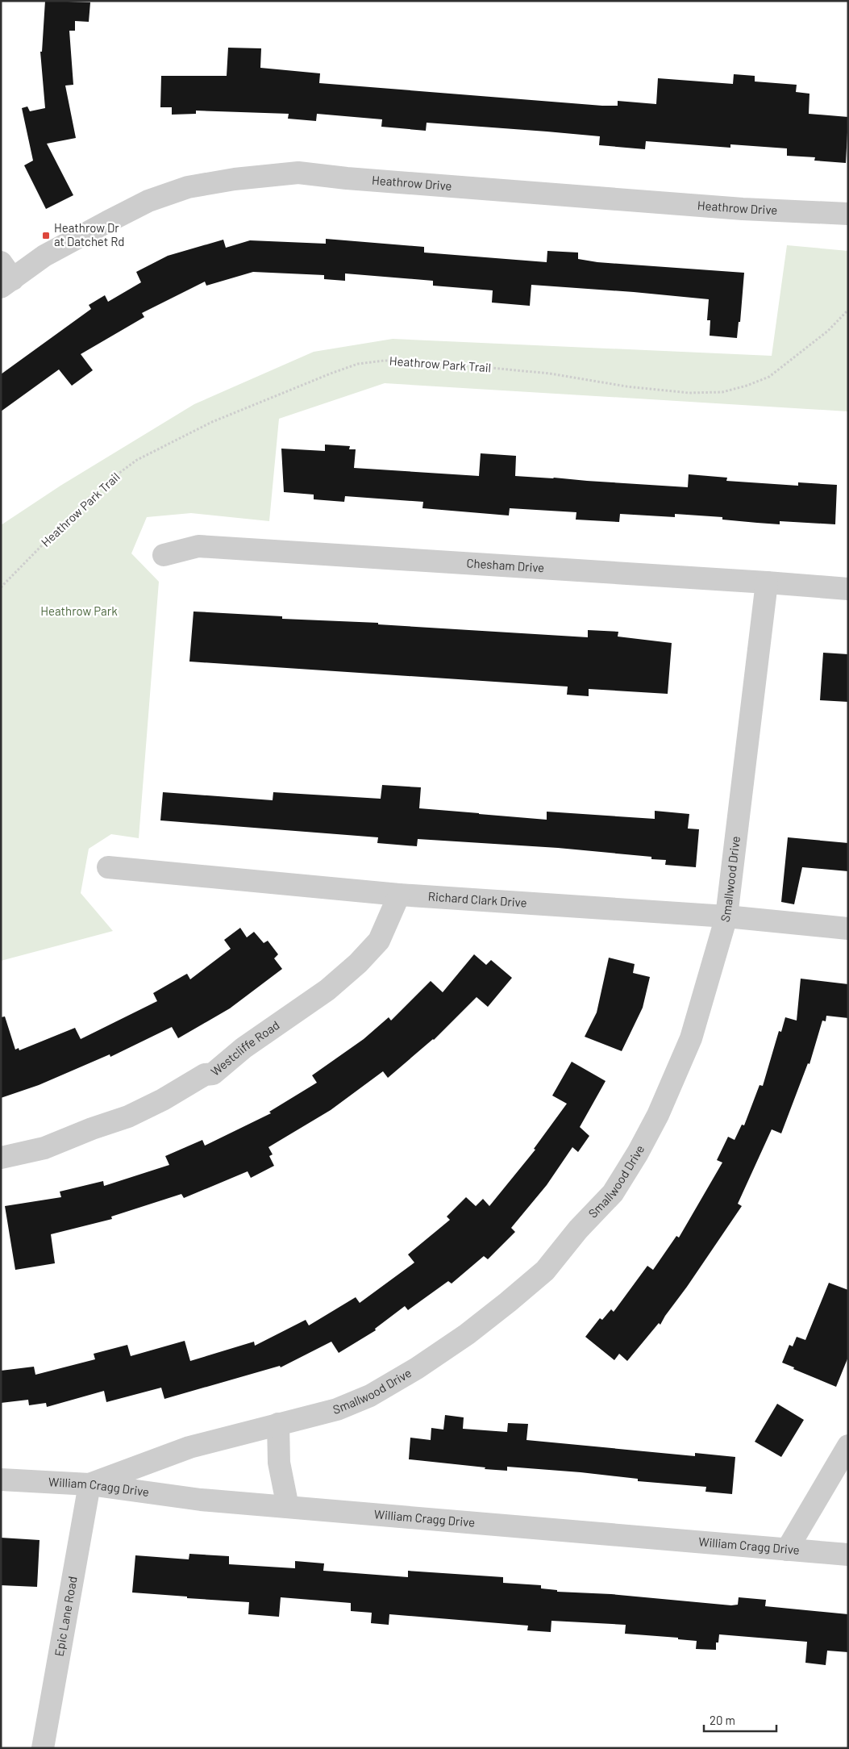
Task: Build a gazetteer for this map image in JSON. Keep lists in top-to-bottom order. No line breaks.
{"streets":{"street":["Heathrow Drive","Chesham Drive","Smallwood Drive","Richard Clark Drive","Westcliffe Road","William Cragg Drive","Epic Lane Road"],"path":["Heathrow Park Trail"]},"crossings":[["Chesham Drive","Smallwood Drive"],["Smallwood Drive","Richard Clark Drive"],["Smallwood Drive","William Cragg Drive"],["Smallwood Drive","Epic Lane Road"],["Richard Clark Drive","Westcliffe Road"],["William Cragg Drive","Epic Lane Road"]],"parks":["Heathrow Park"],"places":{"transit":["Heathrow Dr at Datchet Rd"]},"scale_bar":"20 m"}
